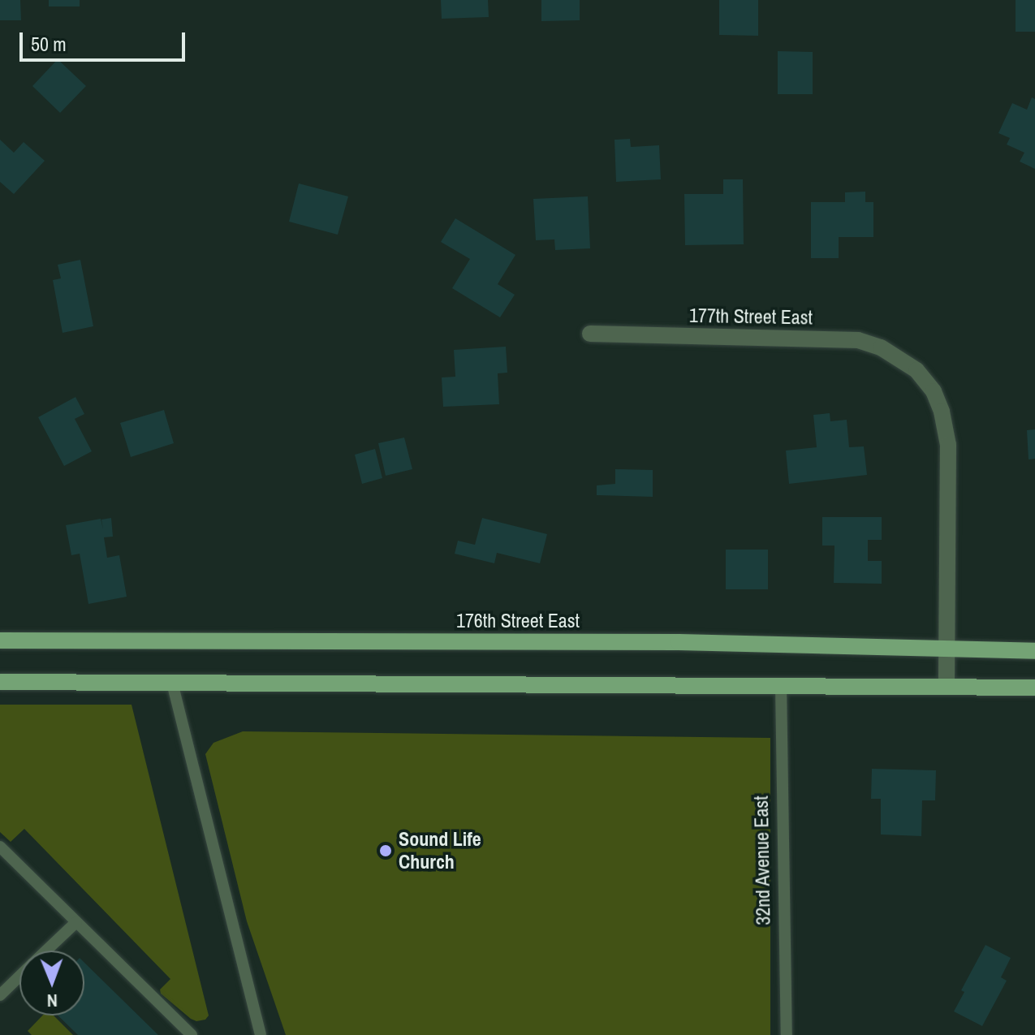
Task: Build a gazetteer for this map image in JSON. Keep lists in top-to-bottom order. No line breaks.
{"streets":{"main road":["176th Street East"],"street":["177th Street East"],"lane":["32nd Avenue East"]},"crossings":[["177th Street East","176th Street East"]],"places":["Sound Life Church"],"scale_bar":"50 m","north":"bottom"}
